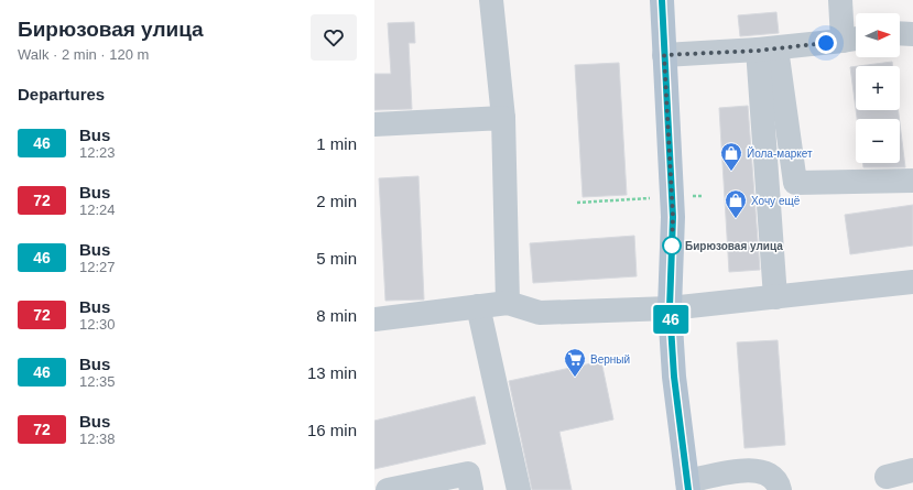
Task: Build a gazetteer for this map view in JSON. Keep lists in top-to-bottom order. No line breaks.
{"places":{"shop":["Йола-маркет","Хочу ещё"],"other":["Бирюзовая улица"],"supermarket":["Верный"]},"lines":["bus line 46"],"north":"right","page":{"heading":[["Бирюзовая улица","Walk · 2 min · 120 m"],"Departures"],"on_map":"46","map_buttons":["+","−"],"list":[{"mark":"46","name":"Bus","note":"12:23","value":"1 min"},{"mark":"72","name":"Bus","note":"12:24","value":"2 min"},{"mark":"46","name":"Bus","note":"12:27","value":"5 min"},{"mark":"72","name":"Bus","note":"12:30","value":"8 min"},{"mark":"46","name":"Bus","note":"12:35","value":"13 min"},{"mark":"72","name":"Bus","note":"12:38","value":"16 min"}]}}
